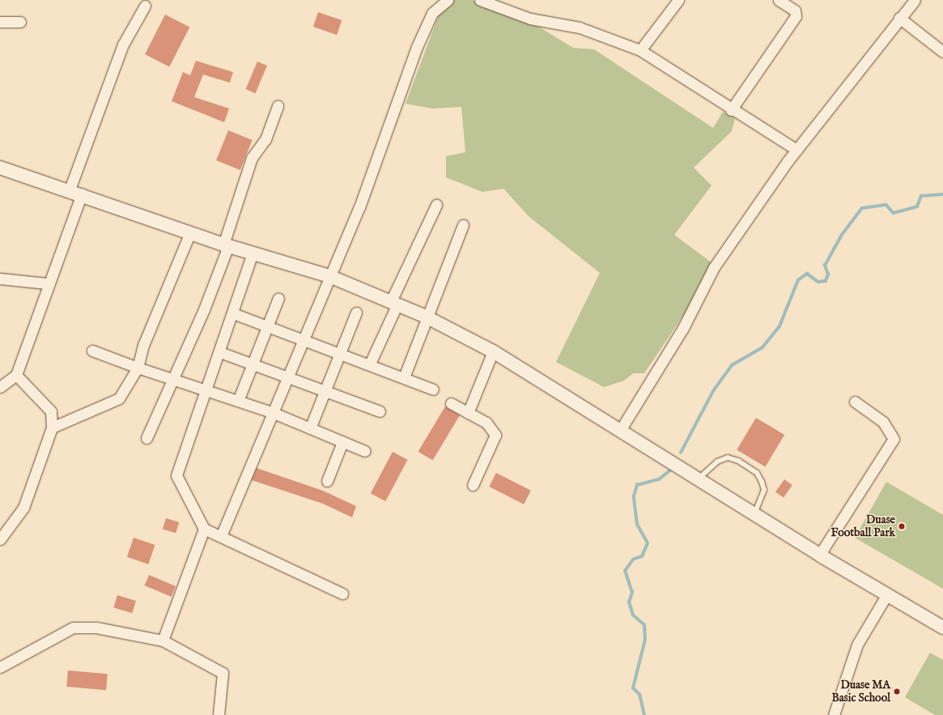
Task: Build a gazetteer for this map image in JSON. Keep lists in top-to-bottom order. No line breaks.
{"places":["Duase Football Park","Duase MA Basic School"]}
